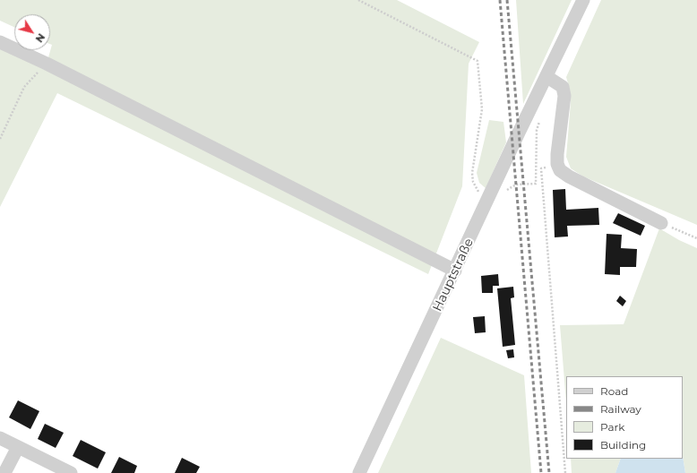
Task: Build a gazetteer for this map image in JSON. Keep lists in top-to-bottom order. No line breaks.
{"streets":{"street":["Hauptstraße"]},"legend":["Road","Railway","Park","Building"],"north":"bottom right"}
